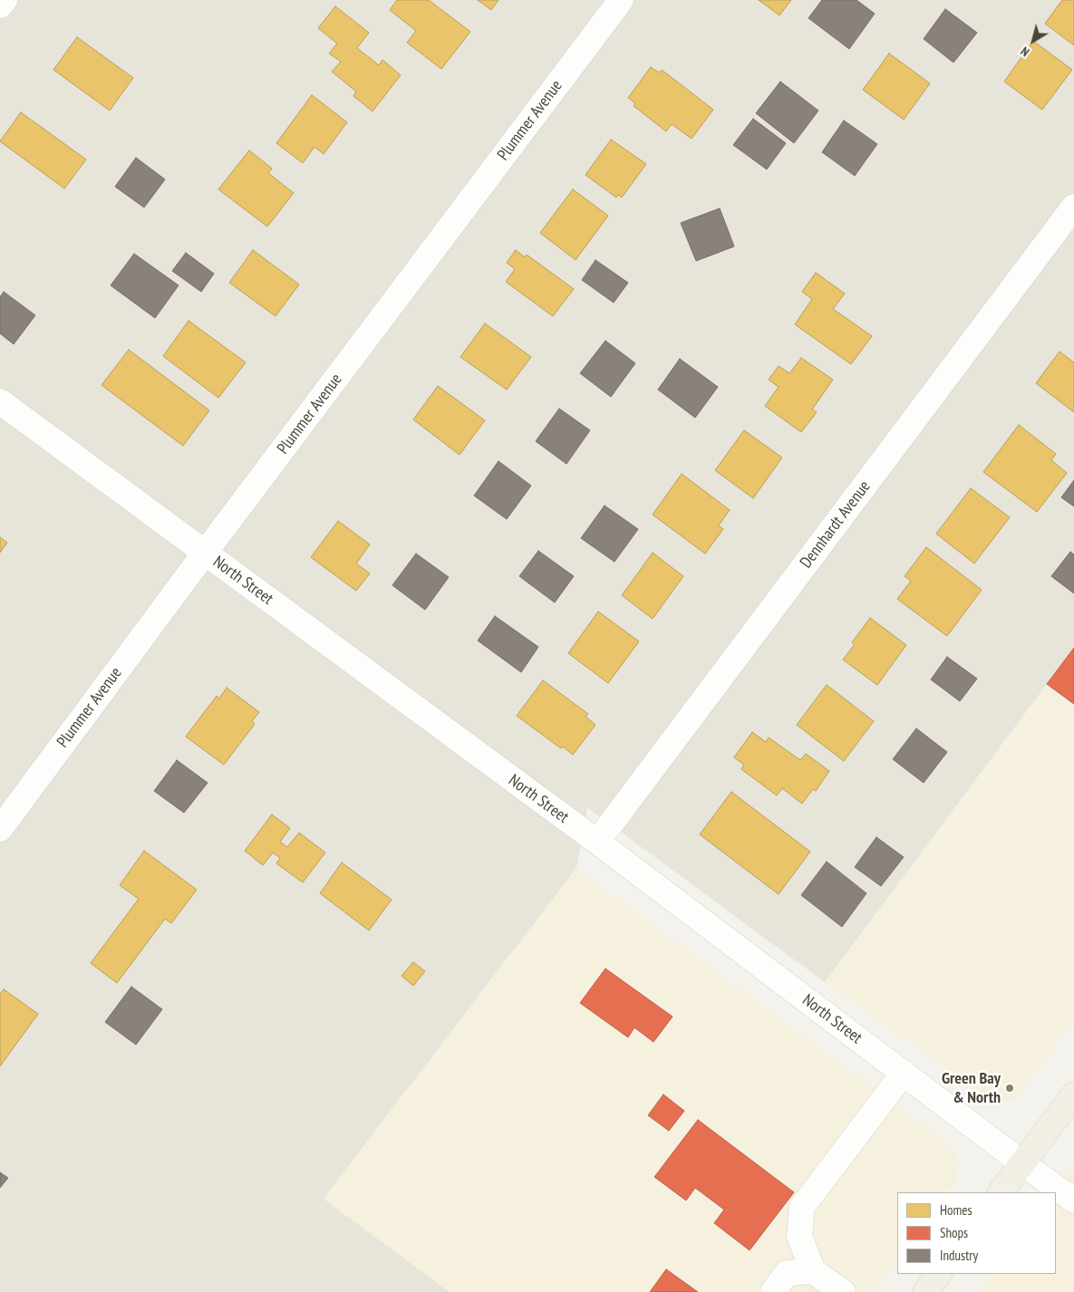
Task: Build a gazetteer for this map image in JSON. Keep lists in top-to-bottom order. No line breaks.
{"streets":{"street":["Plummer Avenue","Dennhardt Avenue","North Street"]},"crossings":[["Plummer Avenue","North Street"],["Dennhardt Avenue","North Street"]],"places":["Green Bay & North"],"legend":["Homes","Shops","Industry"],"north":"bottom left"}
